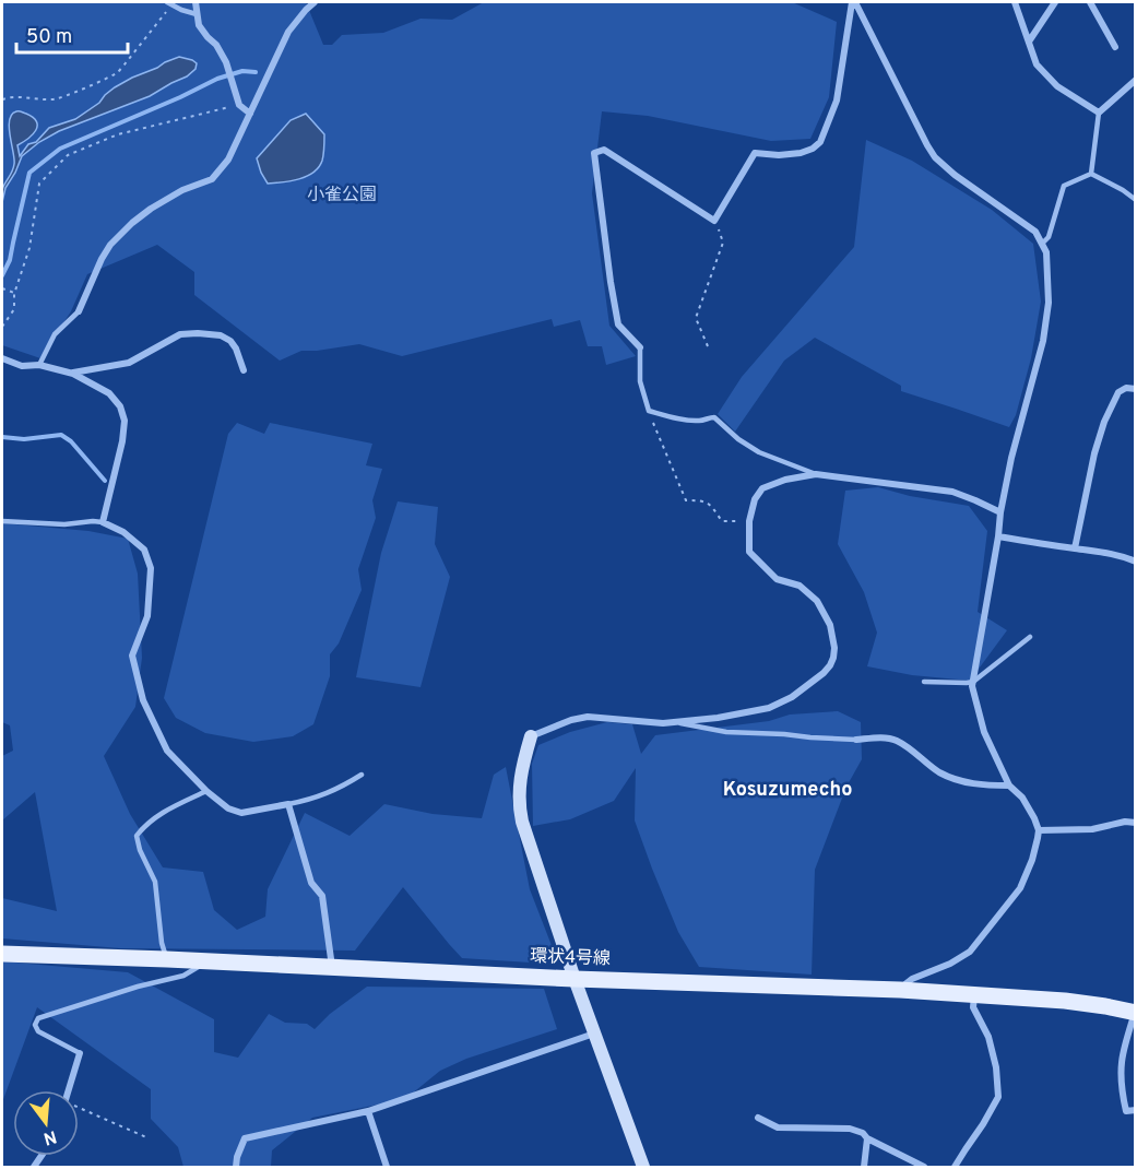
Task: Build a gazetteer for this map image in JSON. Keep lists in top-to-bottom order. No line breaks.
{"streets":{"main road":["環状4号線"]},"districts":["Kosuzumecho"],"parks":["小雀公園"],"scale_bar":"50 m","north":"bottom"}
